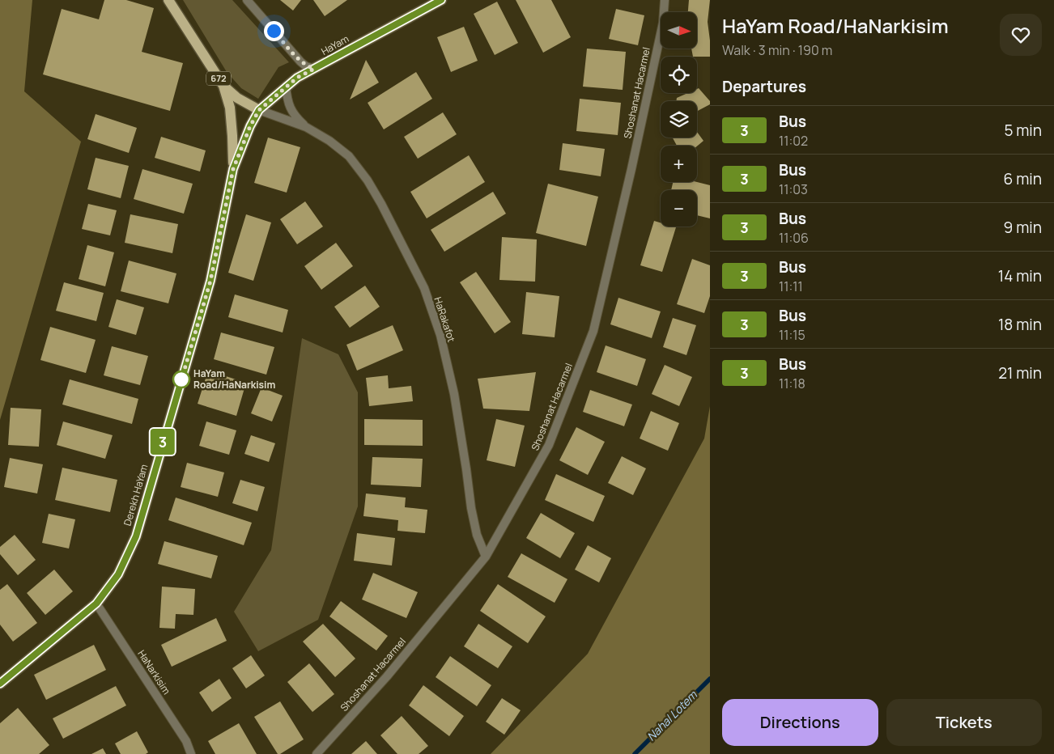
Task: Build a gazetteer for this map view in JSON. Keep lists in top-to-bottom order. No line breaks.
{"streets":{"main road":["HaYam","672","Derekh HaYam"],"street":["Shoshanat Hacarmel","HaRakafot","HaNarkisim"]},"crossings":[["HaYam","672"],["HaYam","HaRakafot"],["HaYam","Derekh HaYam"],["672","Derekh HaYam"],["Shoshanat Hacarmel","HaRakafot"],["Derekh HaYam","HaNarkisim"]],"water":["Nahal Lotem"],"places":["HaYam Road/HaNarkisim"],"lines":["bus line 3"],"north":"right","page":{"on_map":"3","heading":[["HaYam Road/HaNarkisim","Walk · 3 min · 190 m"],"Departures"],"map_buttons":["+","−"],"list":[{"mark":"3","name":"Bus","note":"11:02","value":"5 min"},{"mark":"3","name":"Bus","note":"11:03","value":"6 min"},{"mark":"3","name":"Bus","note":"11:06","value":"9 min"},{"mark":"3","name":"Bus","note":"11:11","value":"14 min"},{"mark":"3","name":"Bus","note":"11:15","value":"18 min"},{"mark":"3","name":"Bus","note":"11:18","value":"21 min"}],"buttons":["Directions","Tickets"]}}
